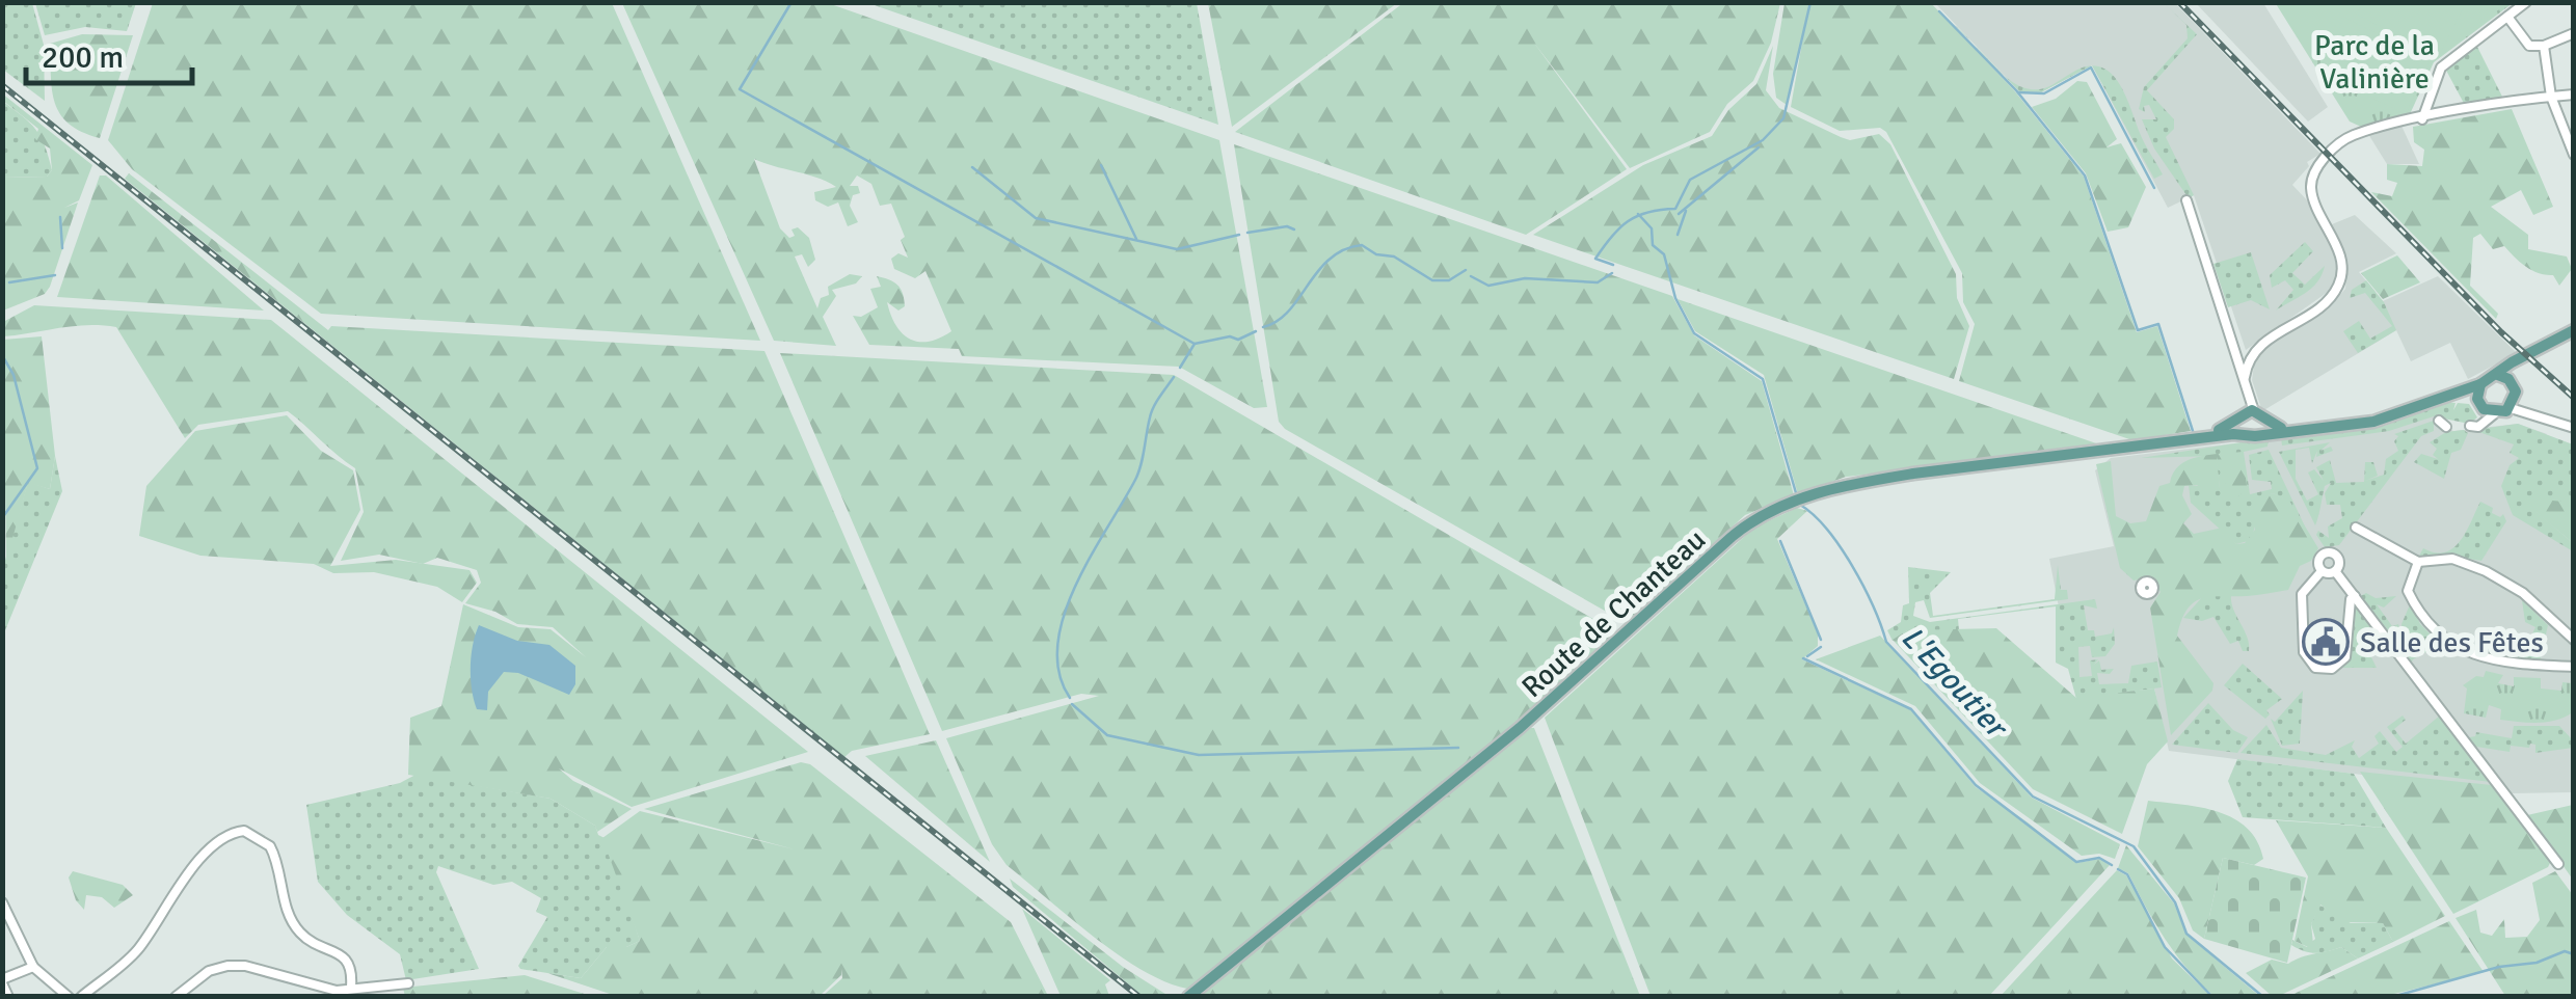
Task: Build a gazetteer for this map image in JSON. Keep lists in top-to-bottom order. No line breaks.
{"streets":{"main road":["Route de Chanteau"]},"water":["L'Egoutier"],"parks":["Parc de la Valinière"],"places":{"public building":["Salle des Fêtes"]},"scale_bar":"200 m"}
